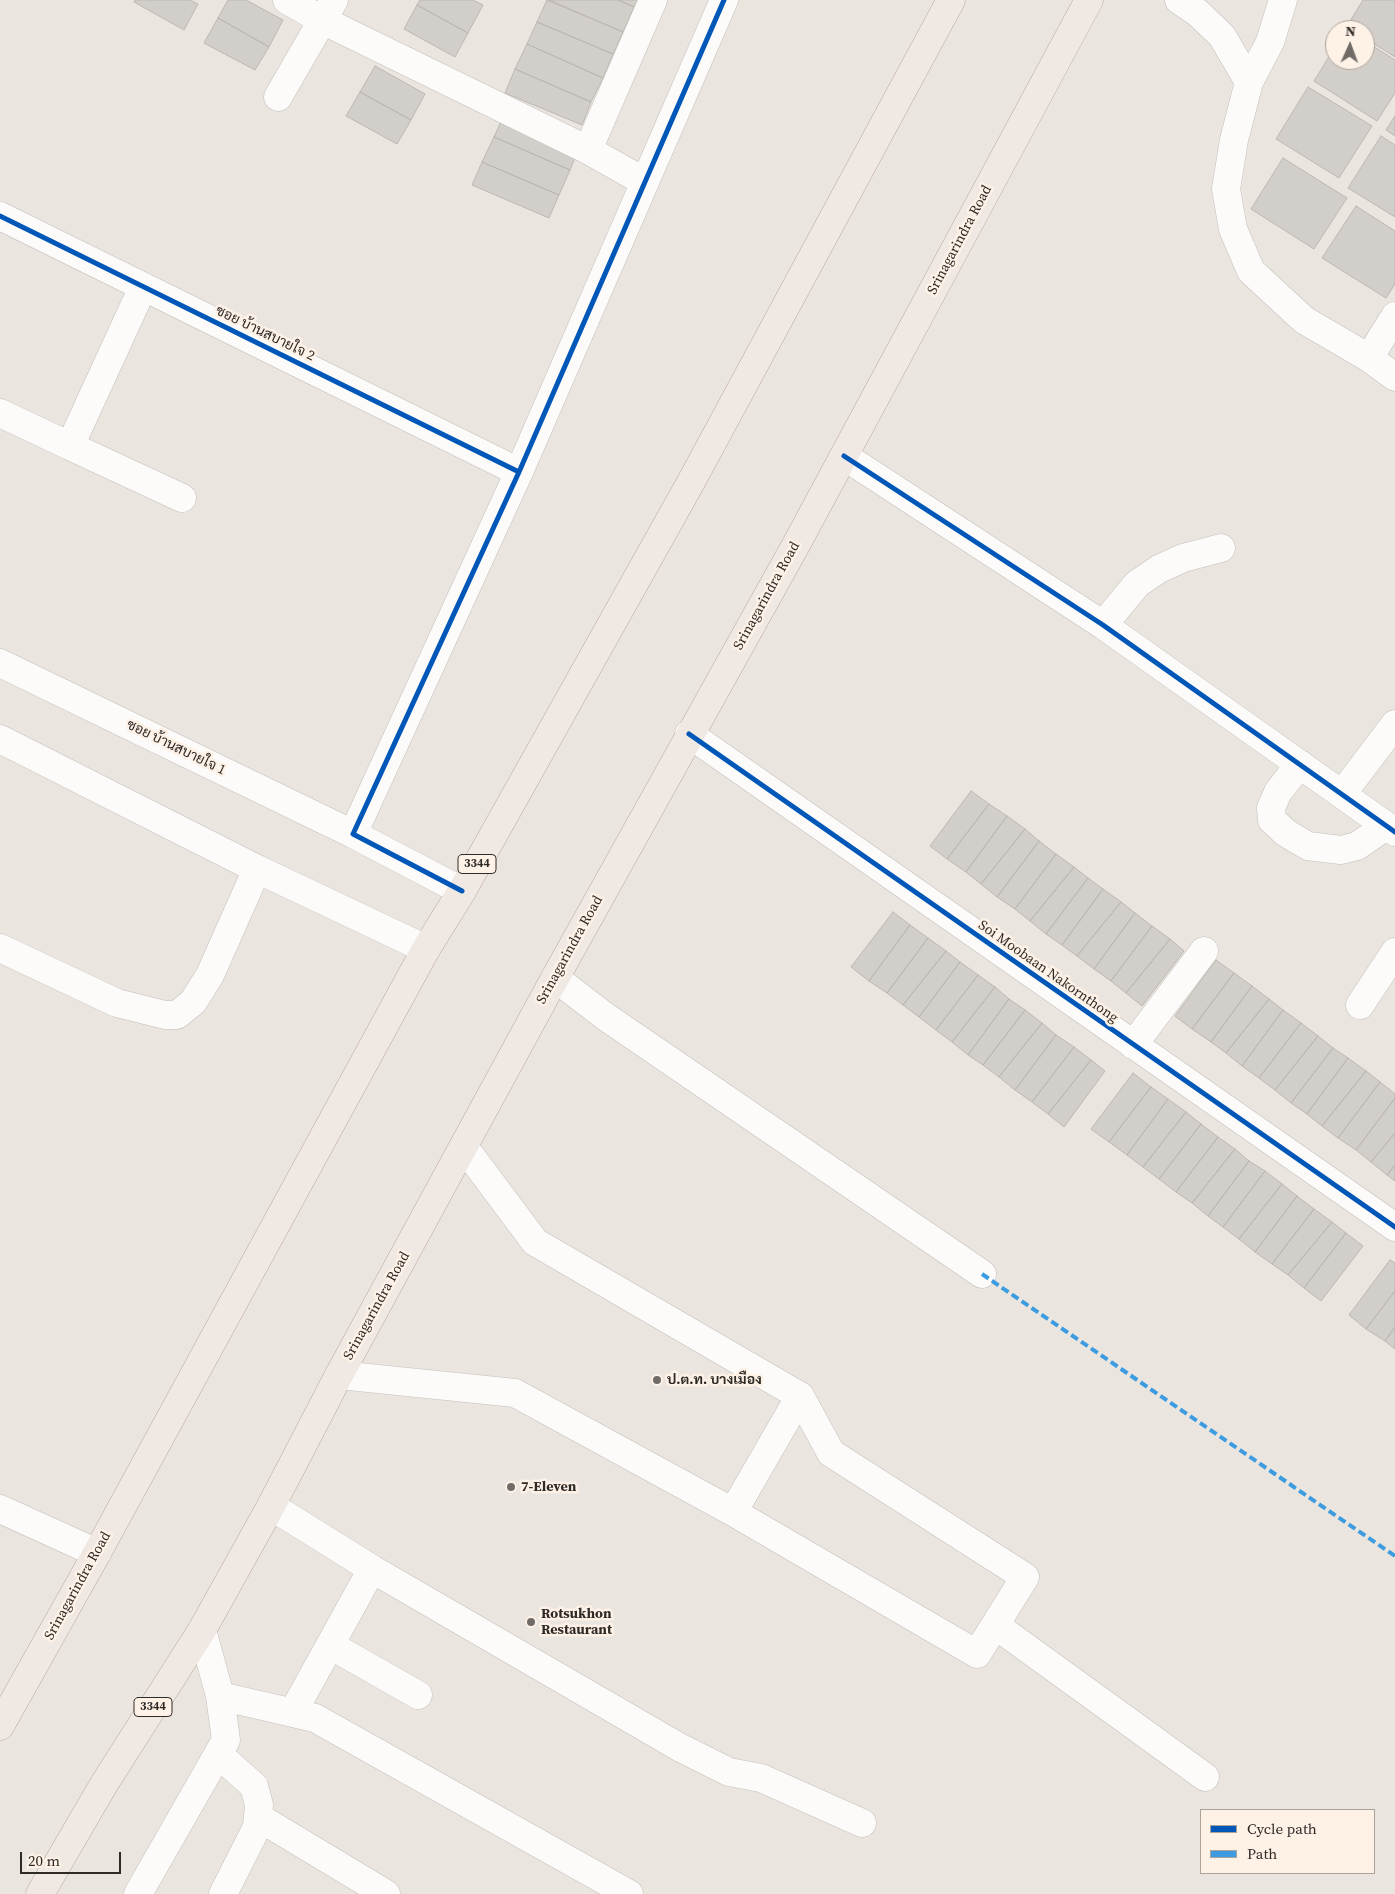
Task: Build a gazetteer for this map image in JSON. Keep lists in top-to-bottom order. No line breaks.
{"streets":{"main road":["Srinagarindra Road","3344"],"street":["ซอย บ้านสบายใจ 2","ซอย บ้านสบายใจ 1","Soi Moobaan Nakornthong"]},"crossings":[["Srinagarindra Road","ซอย บ้านสบายใจ 1"],["Srinagarindra Road","Soi Moobaan Nakornthong"]],"places":["ป.ต.ท. บางเมือง","7-Eleven","Rotsukhon Restaurant"],"legend":["Cycle path","Path"],"scale_bar":"20 m","north":"top"}
